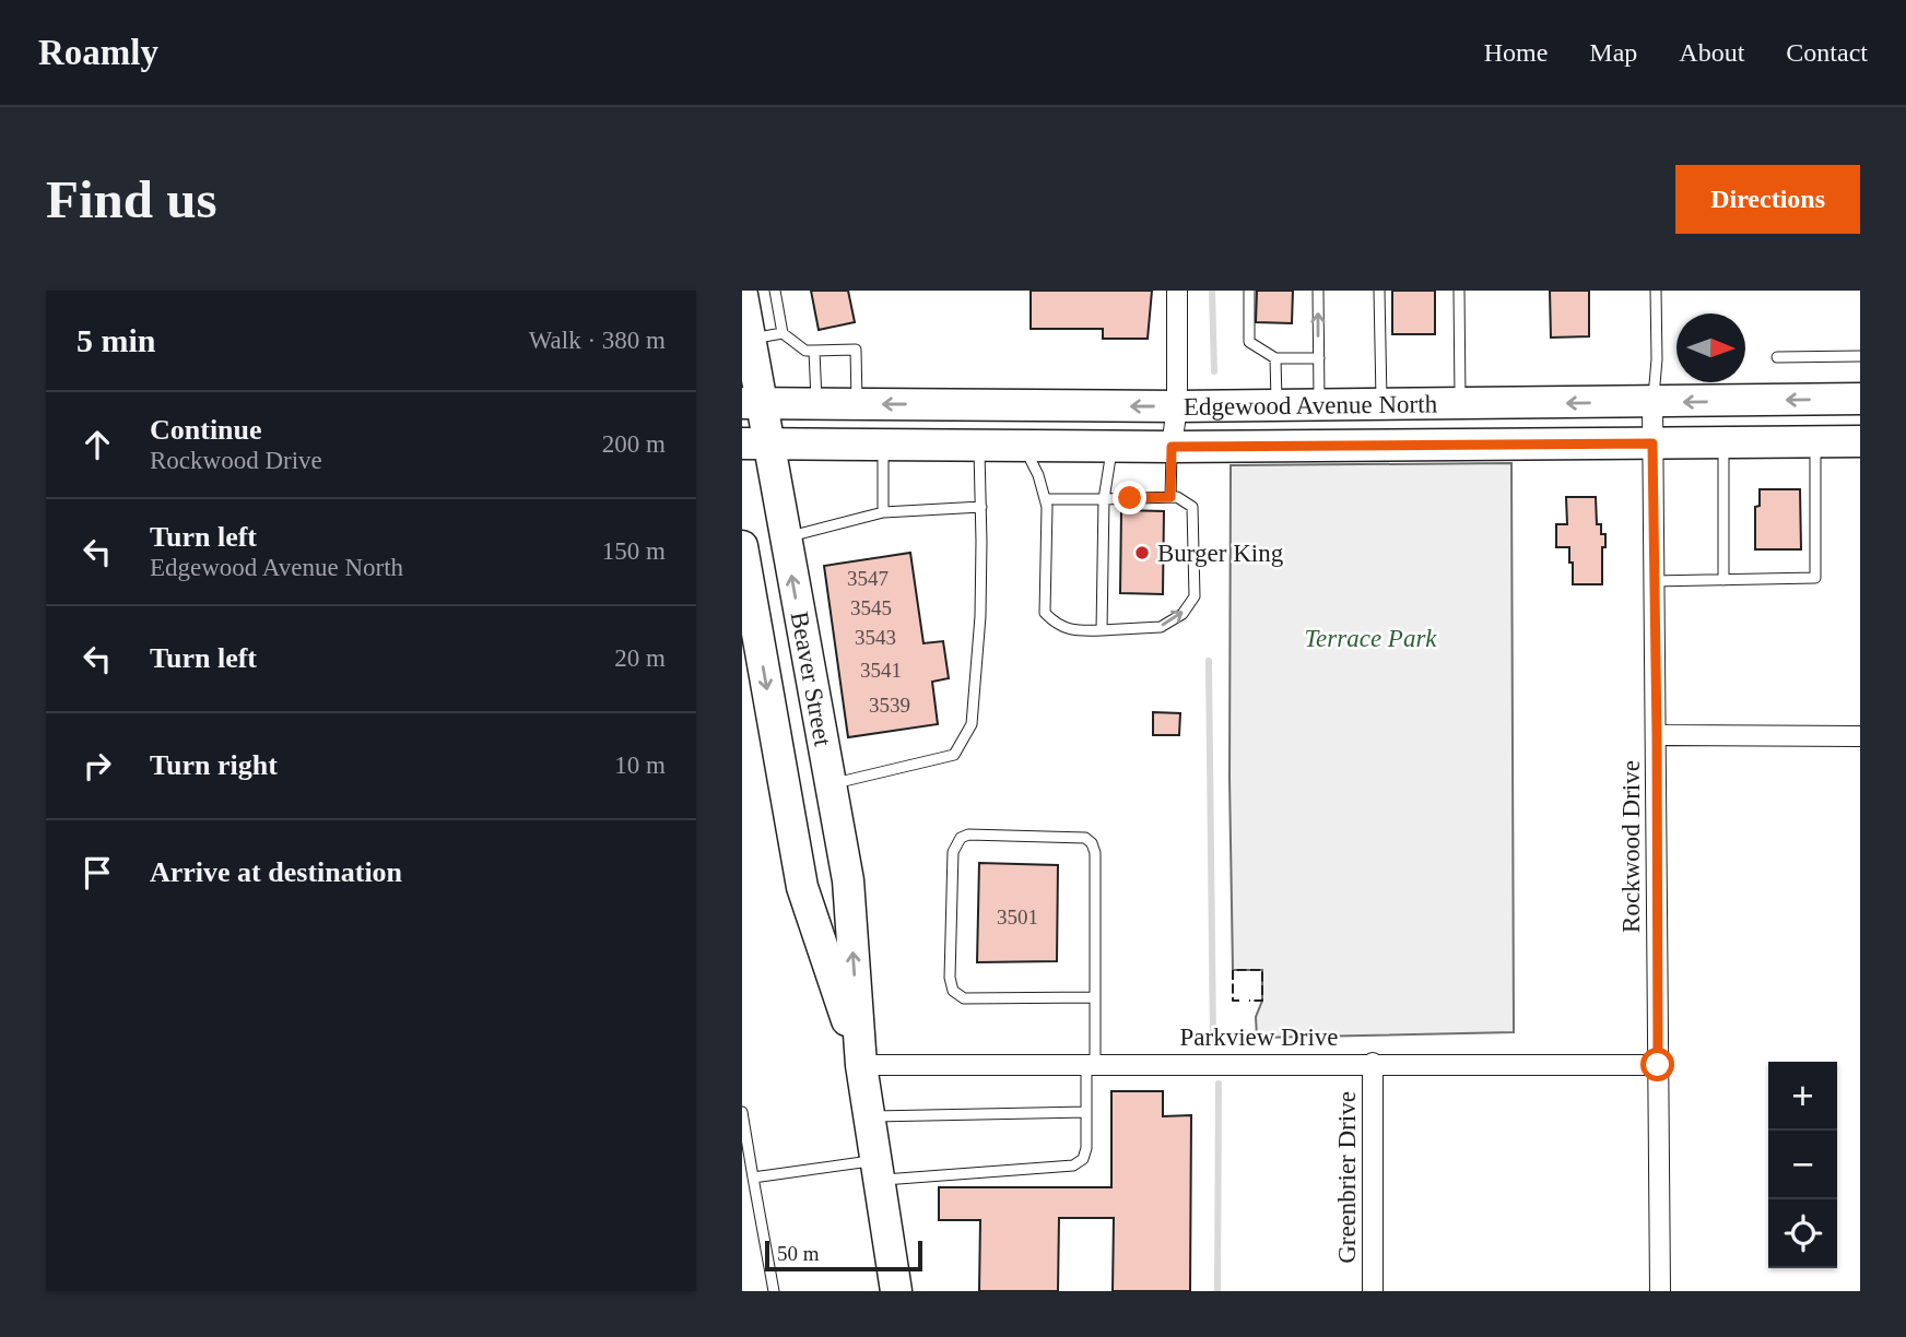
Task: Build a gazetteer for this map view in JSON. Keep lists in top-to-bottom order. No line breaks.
{"streets":{"main road":["Edgewood Avenue North","Beaver Street"],"street":["Rockwood Drive","Parkview Drive","Greenbrier Drive"]},"crossings":[["Edgewood Avenue North","Beaver Street"],["Edgewood Avenue North","Rockwood Drive"],["Beaver Street","Parkview Drive"],["Rockwood Drive","Parkview Drive"],["Parkview Drive","Greenbrier Drive"]],"parks":["Terrace Park"],"places":["Burger King"],"house_numbers":["3547","3545","3543","3541","3539","3501"],"scale_bar":"50 m","north":"right","page":{"header":"Roamly","nav":["Home","Map","About","Contact"],"buttons":"Directions","title":"Find us","heading":["5 min","Walk · 380 m"],"list":[["Continue","Rockwood Drive","200 m"],["Turn left","Edgewood Avenue North","150 m"],["Turn left","20 m"],["Turn right","10 m"],"Arrive at destination"],"map_buttons":["+","−"],"scale":"50 m"}}
